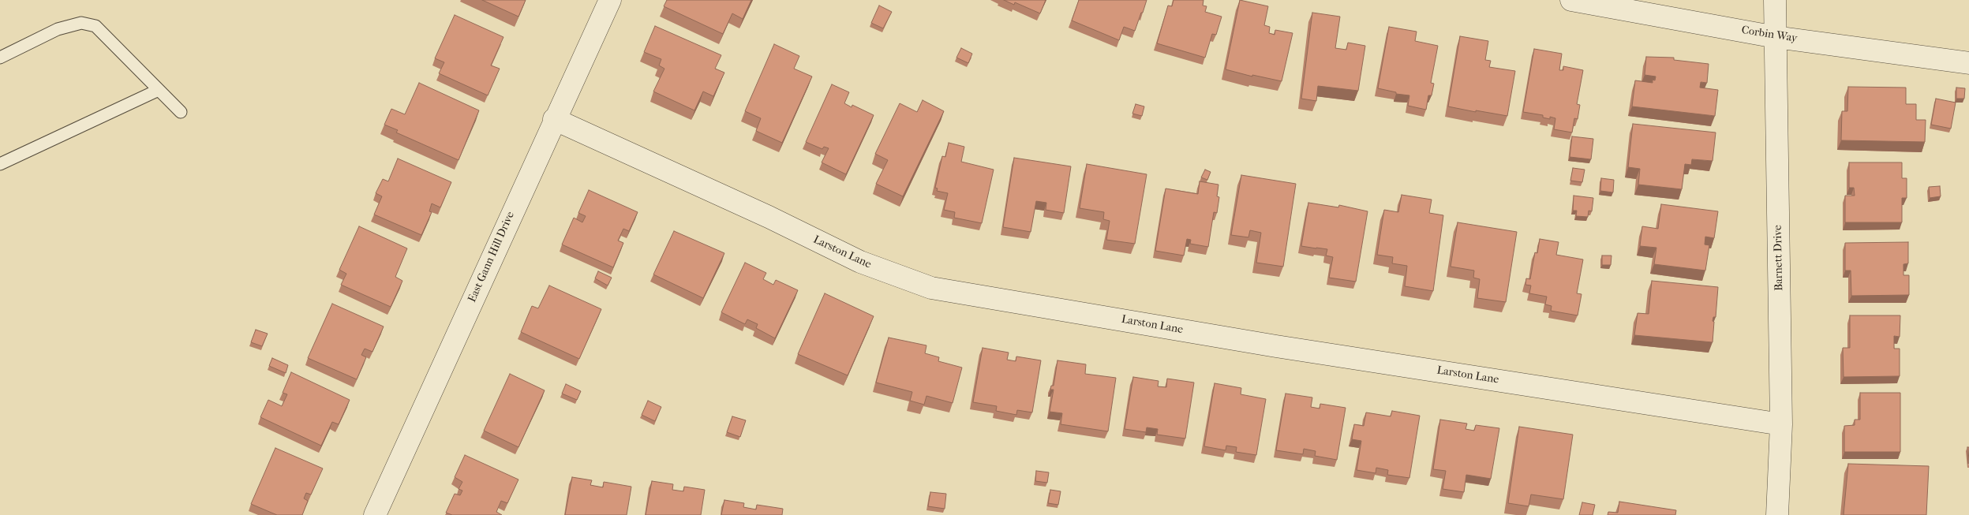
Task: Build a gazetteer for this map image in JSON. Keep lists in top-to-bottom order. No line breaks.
{"streets":{"street":["Corbin Way","Larston Lane","East Gann Hill Drive","Barnett Drive"]},"crossings":[["Corbin Way","Barnett Drive"],["Larston Lane","East Gann Hill Drive"],["Larston Lane","Barnett Drive"]]}
